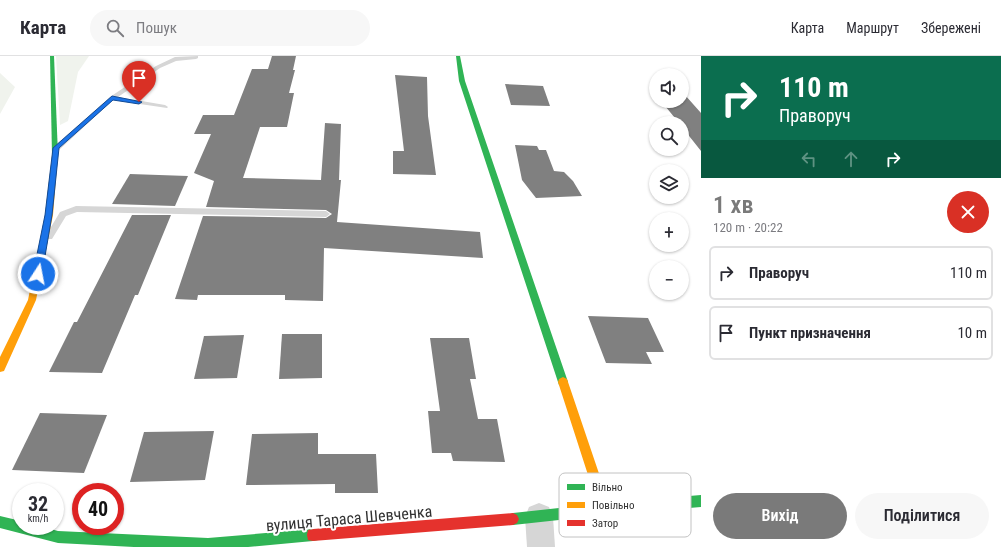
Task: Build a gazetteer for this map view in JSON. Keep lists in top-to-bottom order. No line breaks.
{"streets":{"street":["вулиця Тараса Шевченка"]},"legend":["Вільно","Повільно","Затор"],"page":{"header":"Карта","search":"Пошук","nav":["Карта","Маршрут","Збережені"],"turn":["110 m","Праворуч"],"map_buttons":["+","−"],"heading":["1 хв","120 m · 20:22"],"list":[{"name":"Праворуч","value":"110 m"},{"name":"Пункт призначення","value":"10 m"}],"speed":"32 km/h","limit":"40","buttons":["Вихід","Поділитися"]}}
